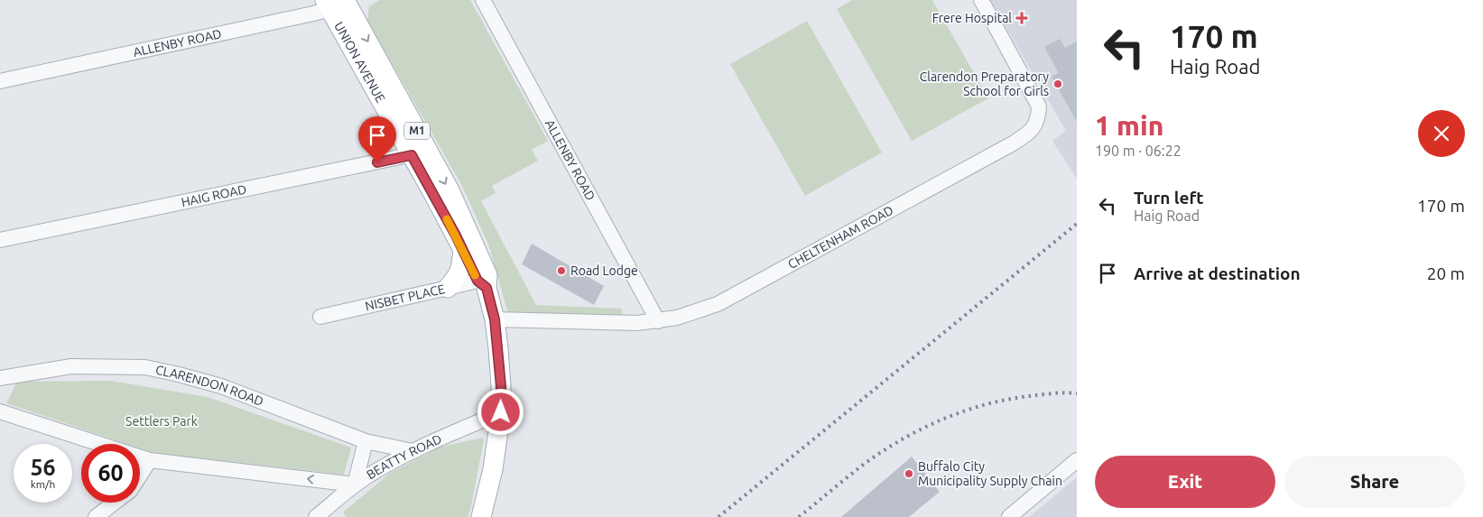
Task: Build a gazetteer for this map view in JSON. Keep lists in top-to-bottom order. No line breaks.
{"streets":{"main road":["UNION AVENUE","M1"],"street":["ALLENBY ROAD","HAIG ROAD","CHELTENHAM ROAD","NISBET PLACE","CLARENDON ROAD","BEATTY ROAD"]},"crossings":[["ALLENBY ROAD","UNION AVENUE"],["ALLENBY ROAD","CHELTENHAM ROAD"],["UNION AVENUE","HAIG ROAD"],["UNION AVENUE","CHELTENHAM ROAD"],["UNION AVENUE","NISBET PLACE"],["UNION AVENUE","BEATTY ROAD"],["CLARENDON ROAD","BEATTY ROAD"]],"parks":["Settlers Park"],"places":{"health":["Frere Hospital"],"other":["Clarendon Preparatory School for Girls","Road Lodge","Buffalo City Municipality Supply Chain"]},"page":{"turn":["170 m","Haig Road"],"heading":["1 min","190 m · 06:22"],"list":[{"name":"Turn left","note":"Haig Road","value":"170 m"},{"name":"Arrive at destination","value":"20 m"}],"speed":"56 km/h","limit":"60","buttons":["Exit","Share"]}}
